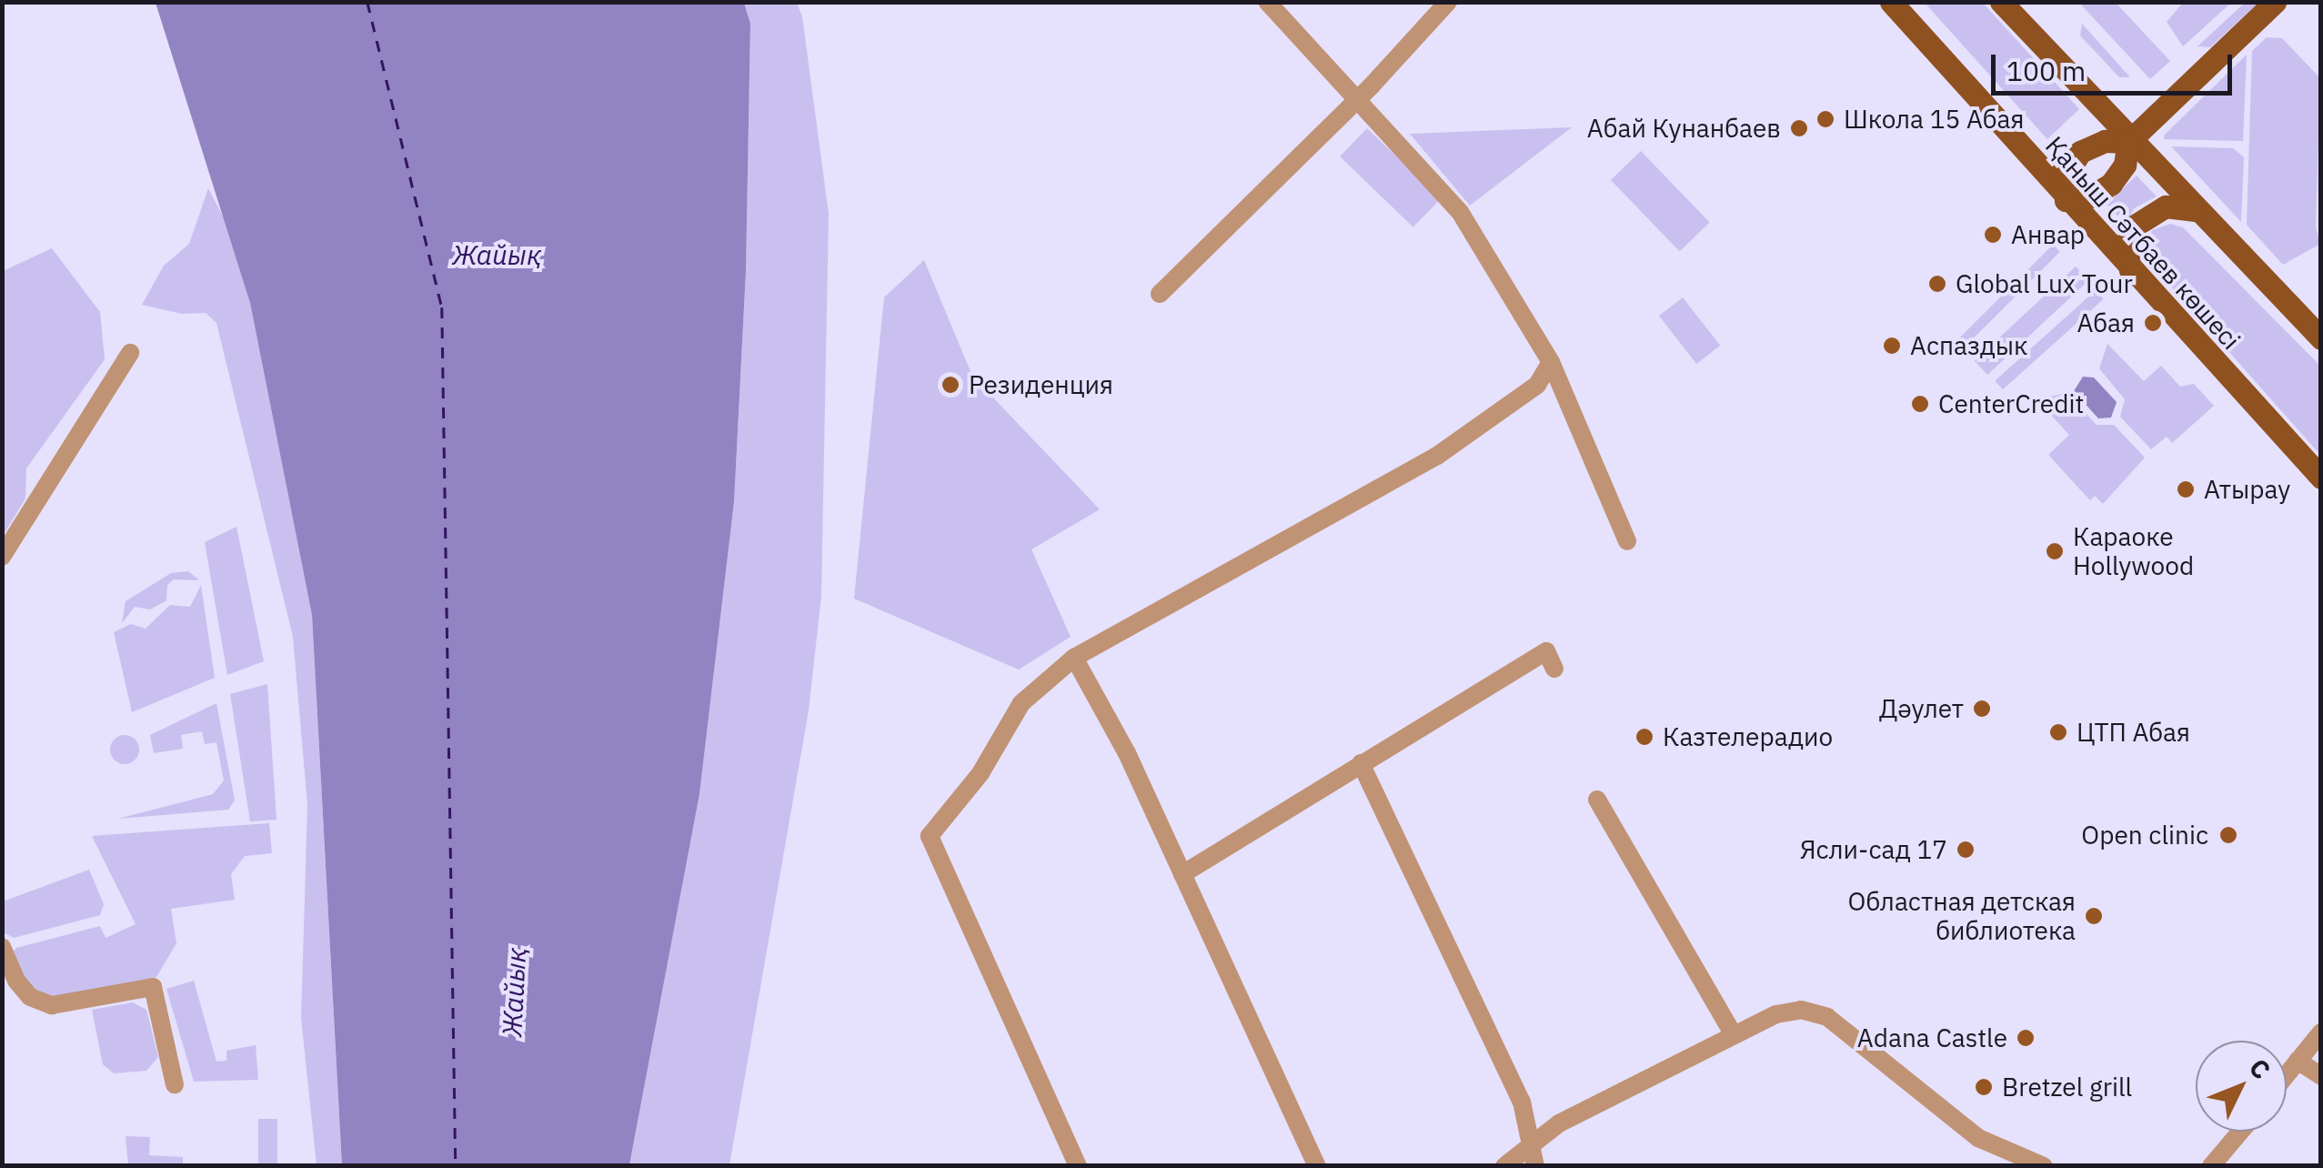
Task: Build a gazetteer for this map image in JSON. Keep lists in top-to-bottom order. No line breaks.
{"streets":{"main road":["Қаныш Сәтбаев көшесі"]},"water":["Жайық"],"places":["Школа 15 Абая","Абай Кунанбаев","Анвар","Global Lux Tour","Абая","Аспаздык","Резиденция","CenterCredit","Атырау","Караоке Hollywood","Дәулет","ЦТП Абая","Казтелерадио","Open clinic","Ясли-сад 17","Областная детская библиотека","Adana Сastle","Bretzel grill"],"scale_bar":"100 m","north":"top right"}
